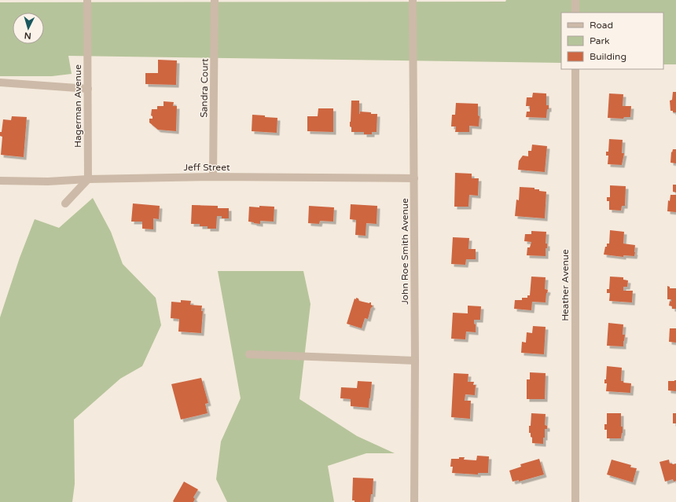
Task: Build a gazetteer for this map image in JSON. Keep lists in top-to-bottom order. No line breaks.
{"streets":{"street":["Sandra Court","Hagerman Avenue","Jeff Street","John Roe Smith Avenue","Heather Avenue"]},"crossings":[["Sandra Court","Jeff Street"],["Hagerman Avenue","Jeff Street"],["Jeff Street","John Roe Smith Avenue"]],"legend":["Road","Park","Building"],"north":"bottom"}
